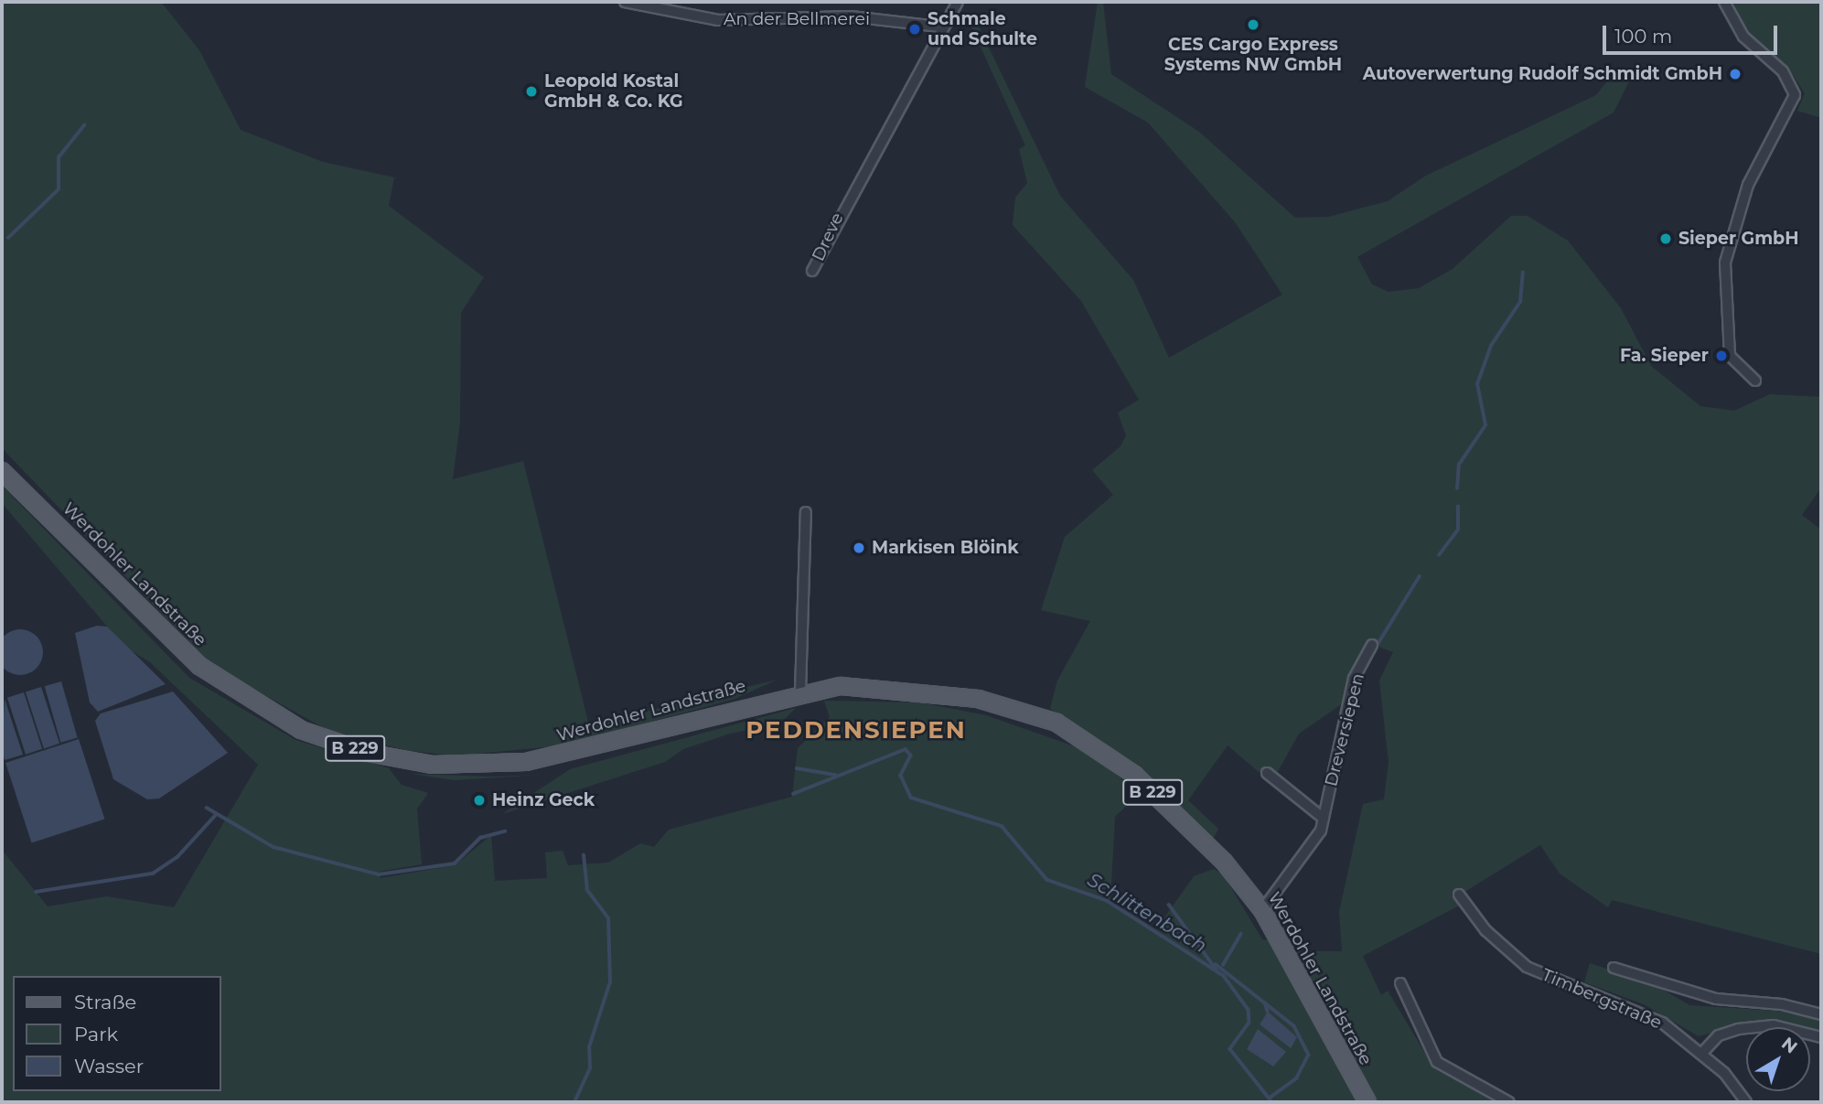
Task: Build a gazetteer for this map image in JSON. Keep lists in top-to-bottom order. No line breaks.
{"streets":{"main road":["Werdohler Landstraße","B 229"],"street":["An der Bellmerei","Dreve","Dreversiepen","Timbergstraße"]},"crossings":[["An der Bellmerei","Dreve"],["Werdohler Landstraße","Dreversiepen"]],"districts":["PEDDENSIEPEN"],"water":["Schlittenbach"],"places":["CES Cargo Express Systems NW GmbH","Schmale und Schulte","Autoverwertung Rudolf Schmidt GmbH","Leopold Kostal GmbH & Co. KG","Sieper GmbH","Fa. Sieper","Markisen Blöink","Heinz Geck"],"legend":["Straße","Park","Wasser"],"scale_bar":"100 m","north":"top right"}
